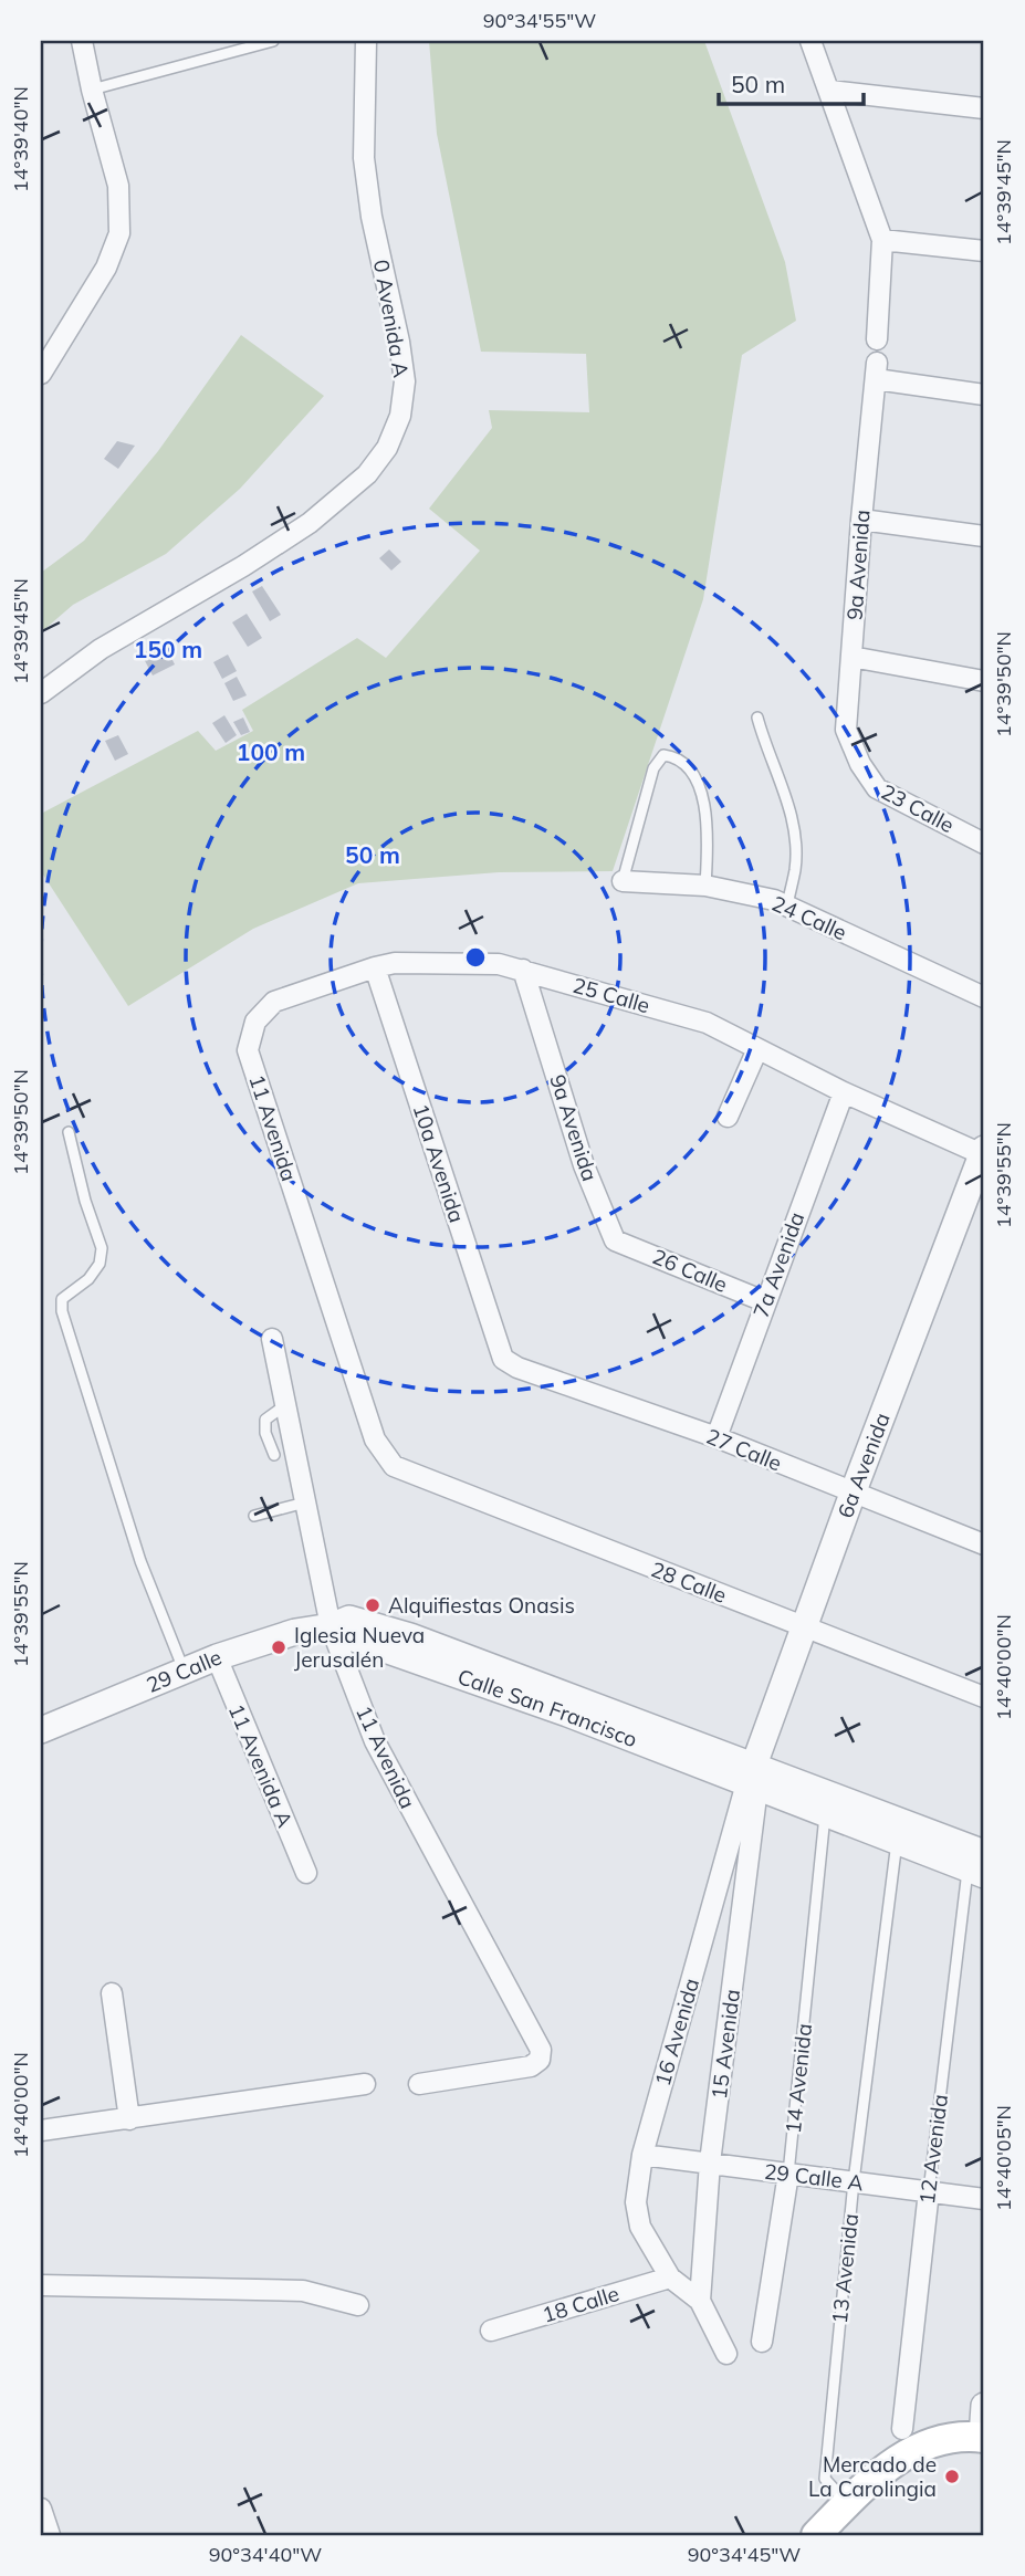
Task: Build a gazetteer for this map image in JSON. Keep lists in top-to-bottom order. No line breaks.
{"streets":{"street":["0 Avenida A","9a Avenida","23 Calle","24 Calle","25 Calle","11 Avenida","10a Avenida","7a Avenida","26 Calle","27 Calle","6a Avenida","28 Calle","29 Calle","Calle San Francisco","11 Avenida A","16 Avenida","15 Avenida","14 Avenida","12 Avenida","29 Calle A","18 Calle"],"lane":["13 Avenida"]},"crossings":[["9a Avenida","23 Calle"],["9a Avenida","25 Calle"],["9a Avenida","26 Calle"],["25 Calle","11 Avenida"],["25 Calle","10a Avenida"],["25 Calle","7a Avenida"],["25 Calle","6a Avenida"],["11 Avenida","28 Calle"],["11 Avenida","29 Calle"],["11 Avenida","Calle San Francisco"],["10a Avenida","27 Calle"],["7a Avenida","26 Calle"],["7a Avenida","27 Calle"],["27 Calle","6a Avenida"],["6a Avenida","28 Calle"],["6a Avenida","Calle San Francisco"],["6a Avenida","16 Avenida"],["6a Avenida","15 Avenida"],["29 Calle","Calle San Francisco"],["29 Calle","11 Avenida A"],["Calle San Francisco","16 Avenida"],["Calle San Francisco","15 Avenida"],["Calle San Francisco","14 Avenida"],["Calle San Francisco","12 Avenida"],["Calle San Francisco","13 Avenida"],["16 Avenida","15 Avenida"],["16 Avenida","29 Calle A"],["16 Avenida","18 Calle"],["15 Avenida","29 Calle A"],["14 Avenida","29 Calle A"],["12 Avenida","29 Calle A"],["29 Calle A","13 Avenida"]],"places":["Alquifiestas Onasis","Iglesia Nueva Jerusalén","Mercado de La Carolingia"],"scale_bar":"50 m","coordinates":["90°34'55\"W","14°39'40\"N","14°39'45\"N","14°39'50\"N","14°39'55\"N","14°40'00\"N","14°40'05\"N","90°34'40\"W","90°34'45\"W"],"rings":["150 m","100 m","50 m"]}
